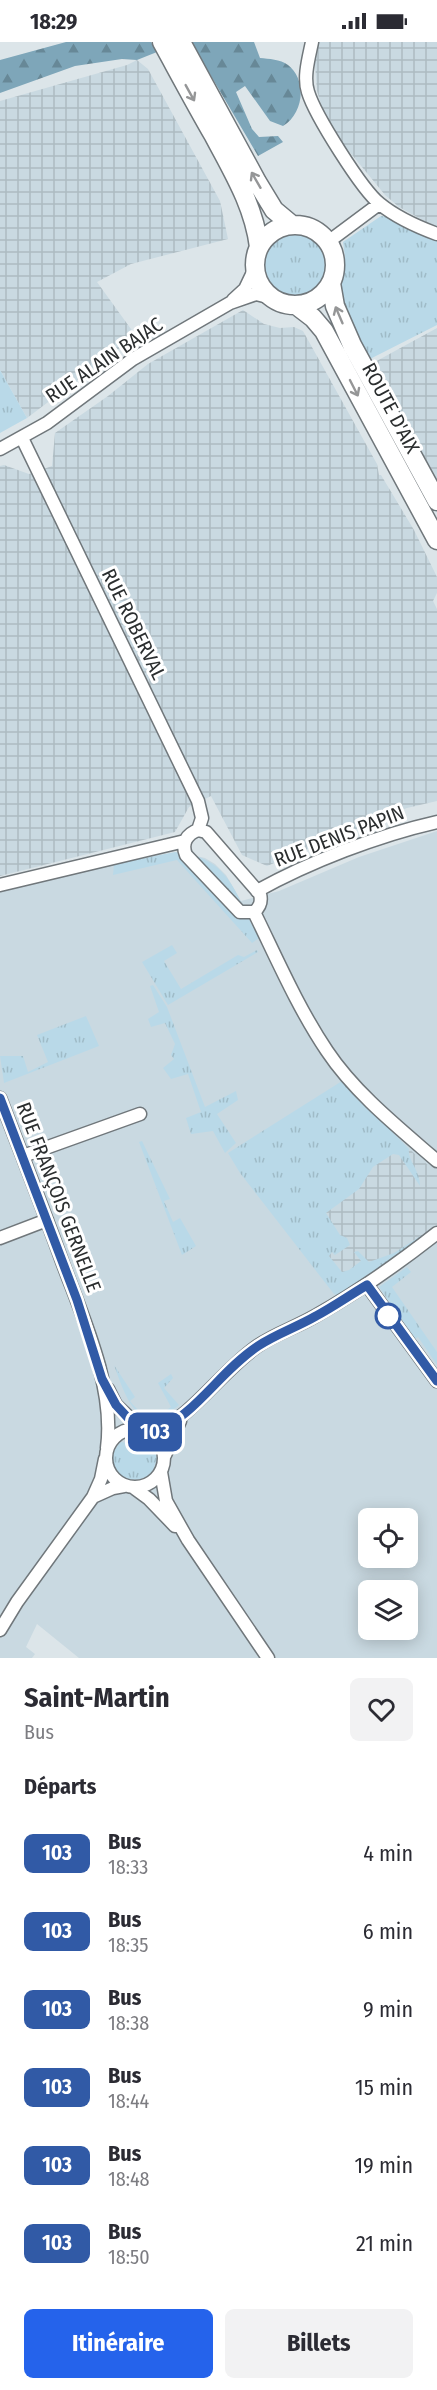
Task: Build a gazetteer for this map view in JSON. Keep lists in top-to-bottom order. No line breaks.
{"streets":{"main road":["ROUTE D'AIX"],"street":["RUE ALAIN BAJAC","RUE ROBERVAL","RUE DENIS PAPIN","RUE FRANÇOIS GERNELLE"]},"crossings":[["RUE ALAIN BAJAC","RUE ROBERVAL"]],"lines":["bus line 103"],"page":{"status":"18:29","on_map":"103","heading":[["Saint-Martin","Bus"],"Départs"],"list":[{"mark":"103","name":"Bus","note":"18:33","value":"4 min"},{"mark":"103","name":"Bus","note":"18:35","value":"6 min"},{"mark":"103","name":"Bus","note":"18:38","value":"9 min"},{"mark":"103","name":"Bus","note":"18:44","value":"15 min"},{"mark":"103","name":"Bus","note":"18:48","value":"19 min"},{"mark":"103","name":"Bus","note":"18:50","value":"21 min"}],"buttons":["Itinéraire","Billets"]}}
